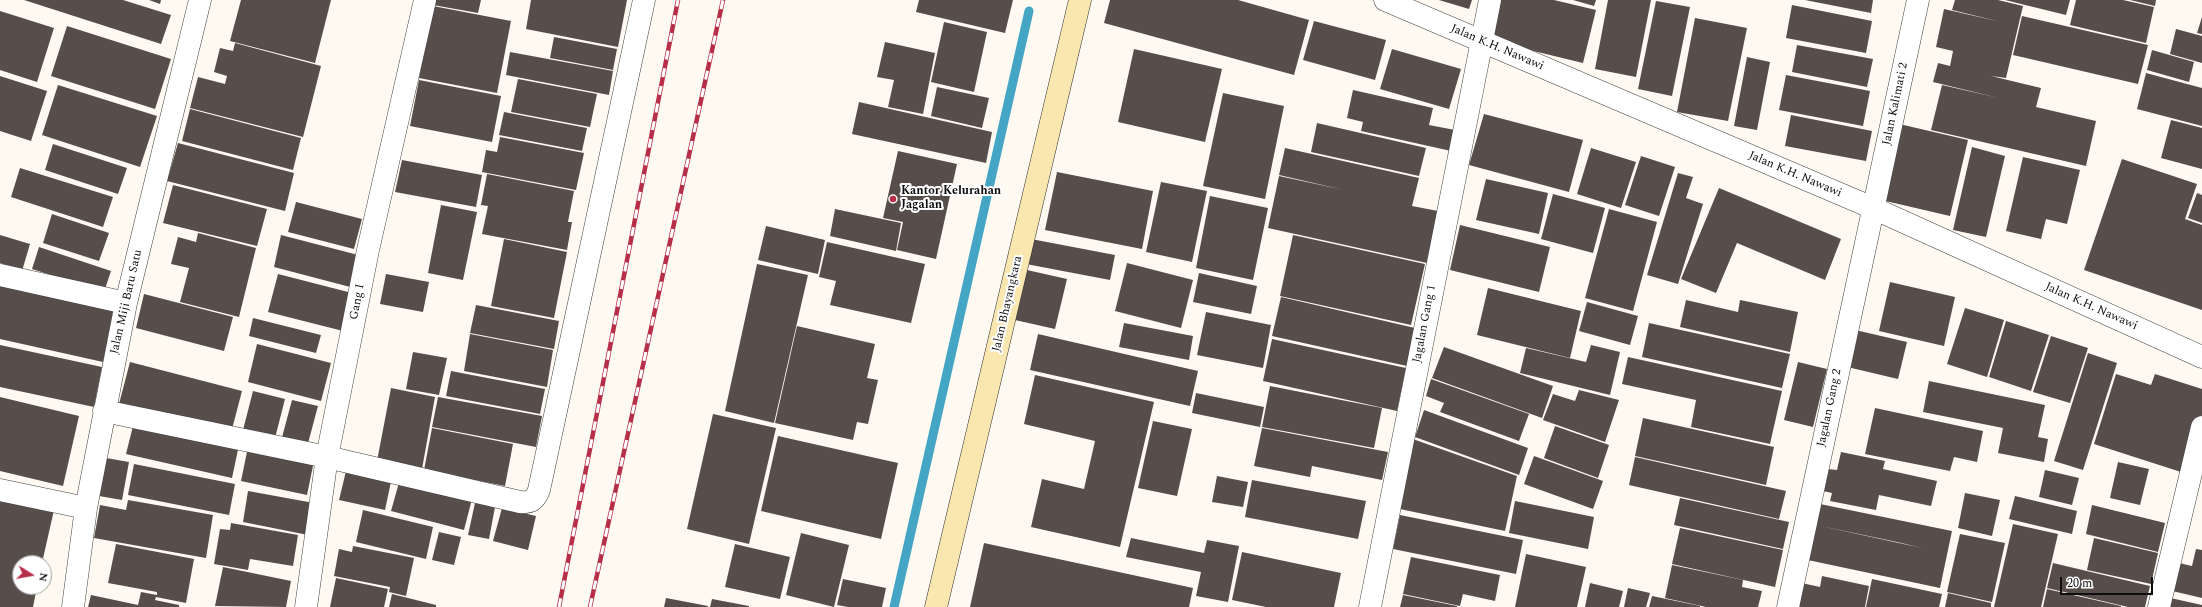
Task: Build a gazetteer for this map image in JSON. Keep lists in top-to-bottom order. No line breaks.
{"streets":{"main road":["Jalan Bhayangkara"],"street":["Jalan K.H. Nawawi","Jalan Kalimati 2","Jalan Miji Baru Satu","Gang I","Jagalan Gang 1","Jagalan Gang 2"]},"crossings":[["Jalan K.H. Nawawi","Jalan Kalimati 2"],["Jalan K.H. Nawawi","Jagalan Gang 1"],["Jalan K.H. Nawawi","Jagalan Gang 2"],["Jalan Kalimati 2","Jagalan Gang 2"]],"places":["Kantor Kelurahan Jagalan"],"scale_bar":"20 m","north":"right"}
